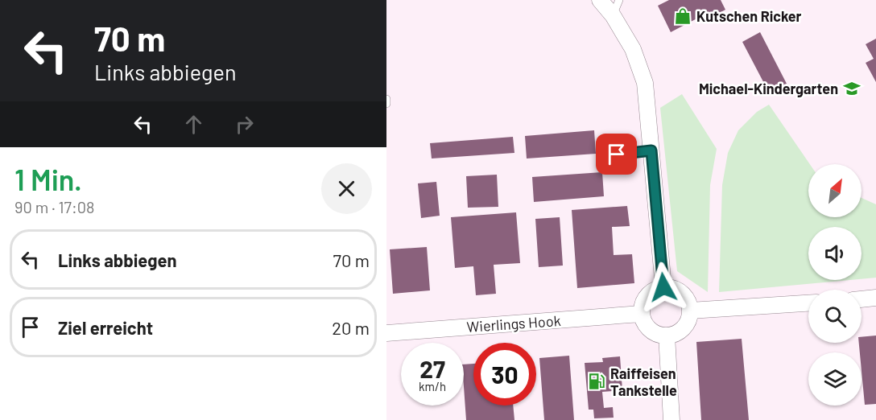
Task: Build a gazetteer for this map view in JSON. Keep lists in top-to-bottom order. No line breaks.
{"streets":{"street":["Wierlings Hook"]},"places":{"shop":["Kutschen Ricker"],"school or university":["Michael-Kindergarten"],"fuel station":["Raiffeisen Tankstelle"]},"north":"top right","page":{"turn":["70 m","Links abbiegen"],"heading":["1 Min.","90 m · 17:08"],"list":[{"name":"Links abbiegen","value":"70 m"},{"name":"Ziel erreicht","value":"20 m"}],"speed":"27 km/h","limit":"30"}}
